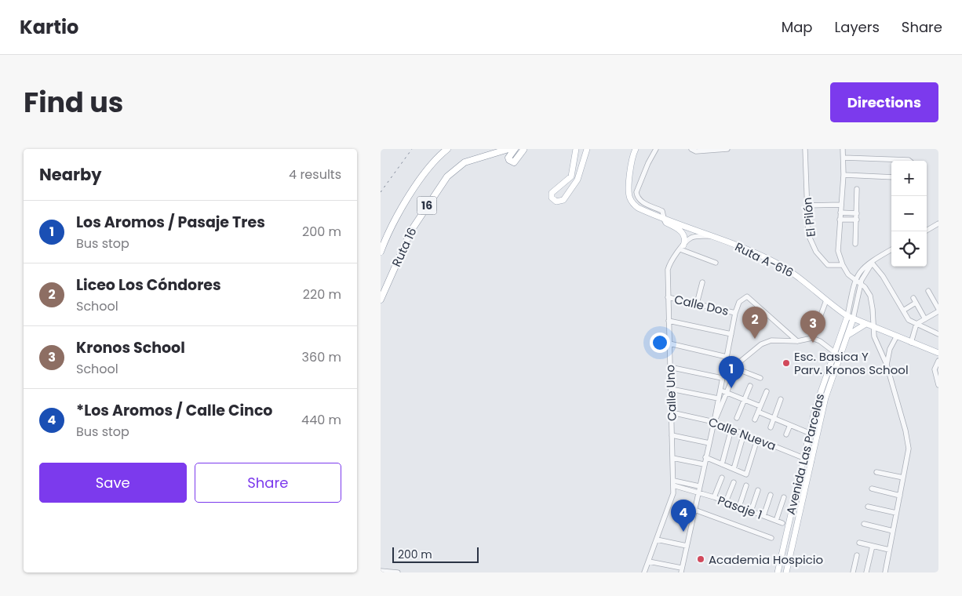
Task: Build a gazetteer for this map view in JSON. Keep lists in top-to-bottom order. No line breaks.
{"streets":{"highway":["16","Ruta 16"],"main road":["Ruta A-616","Avenida Las Parcelas"],"street":["El Pilón","Calle Dos","Calle Uno","Calle Nueva","Pasaje 1"]},"crossings":[["Ruta A-616","Calle Uno"],["Ruta A-616","Avenida Las Parcelas"],["Calle Dos","Calle Uno"],["Calle Uno","Calle Nueva"],["Calle Uno","Pasaje 1"],["Calle Nueva","Avenida Las Parcelas"]],"places":["Esc. Basica Y Parv. Kronos School","Academia Hospicio"],"scale_bar":"200 m","page":{"header":"Kartio","nav":["Map","Layers","Share"],"title":"Find us","buttons":["Directions",["Save","Share"]],"heading":["Nearby","4 results"],"map_buttons":["+","−"],"list":[{"mark":"1","name":"Los Aromos / Pasaje Tres","note":"Bus stop","value":"200 m"},{"mark":"2","name":"Liceo Los Cóndores","note":"School","value":"220 m"},{"mark":"3","name":"Kronos School","note":"School","value":"360 m"},{"mark":"4","name":"*Los Aromos / Calle Cinco","note":"Bus stop","value":"440 m"}],"pins":["2","3","1","4"],"scale":"200 m"}}
